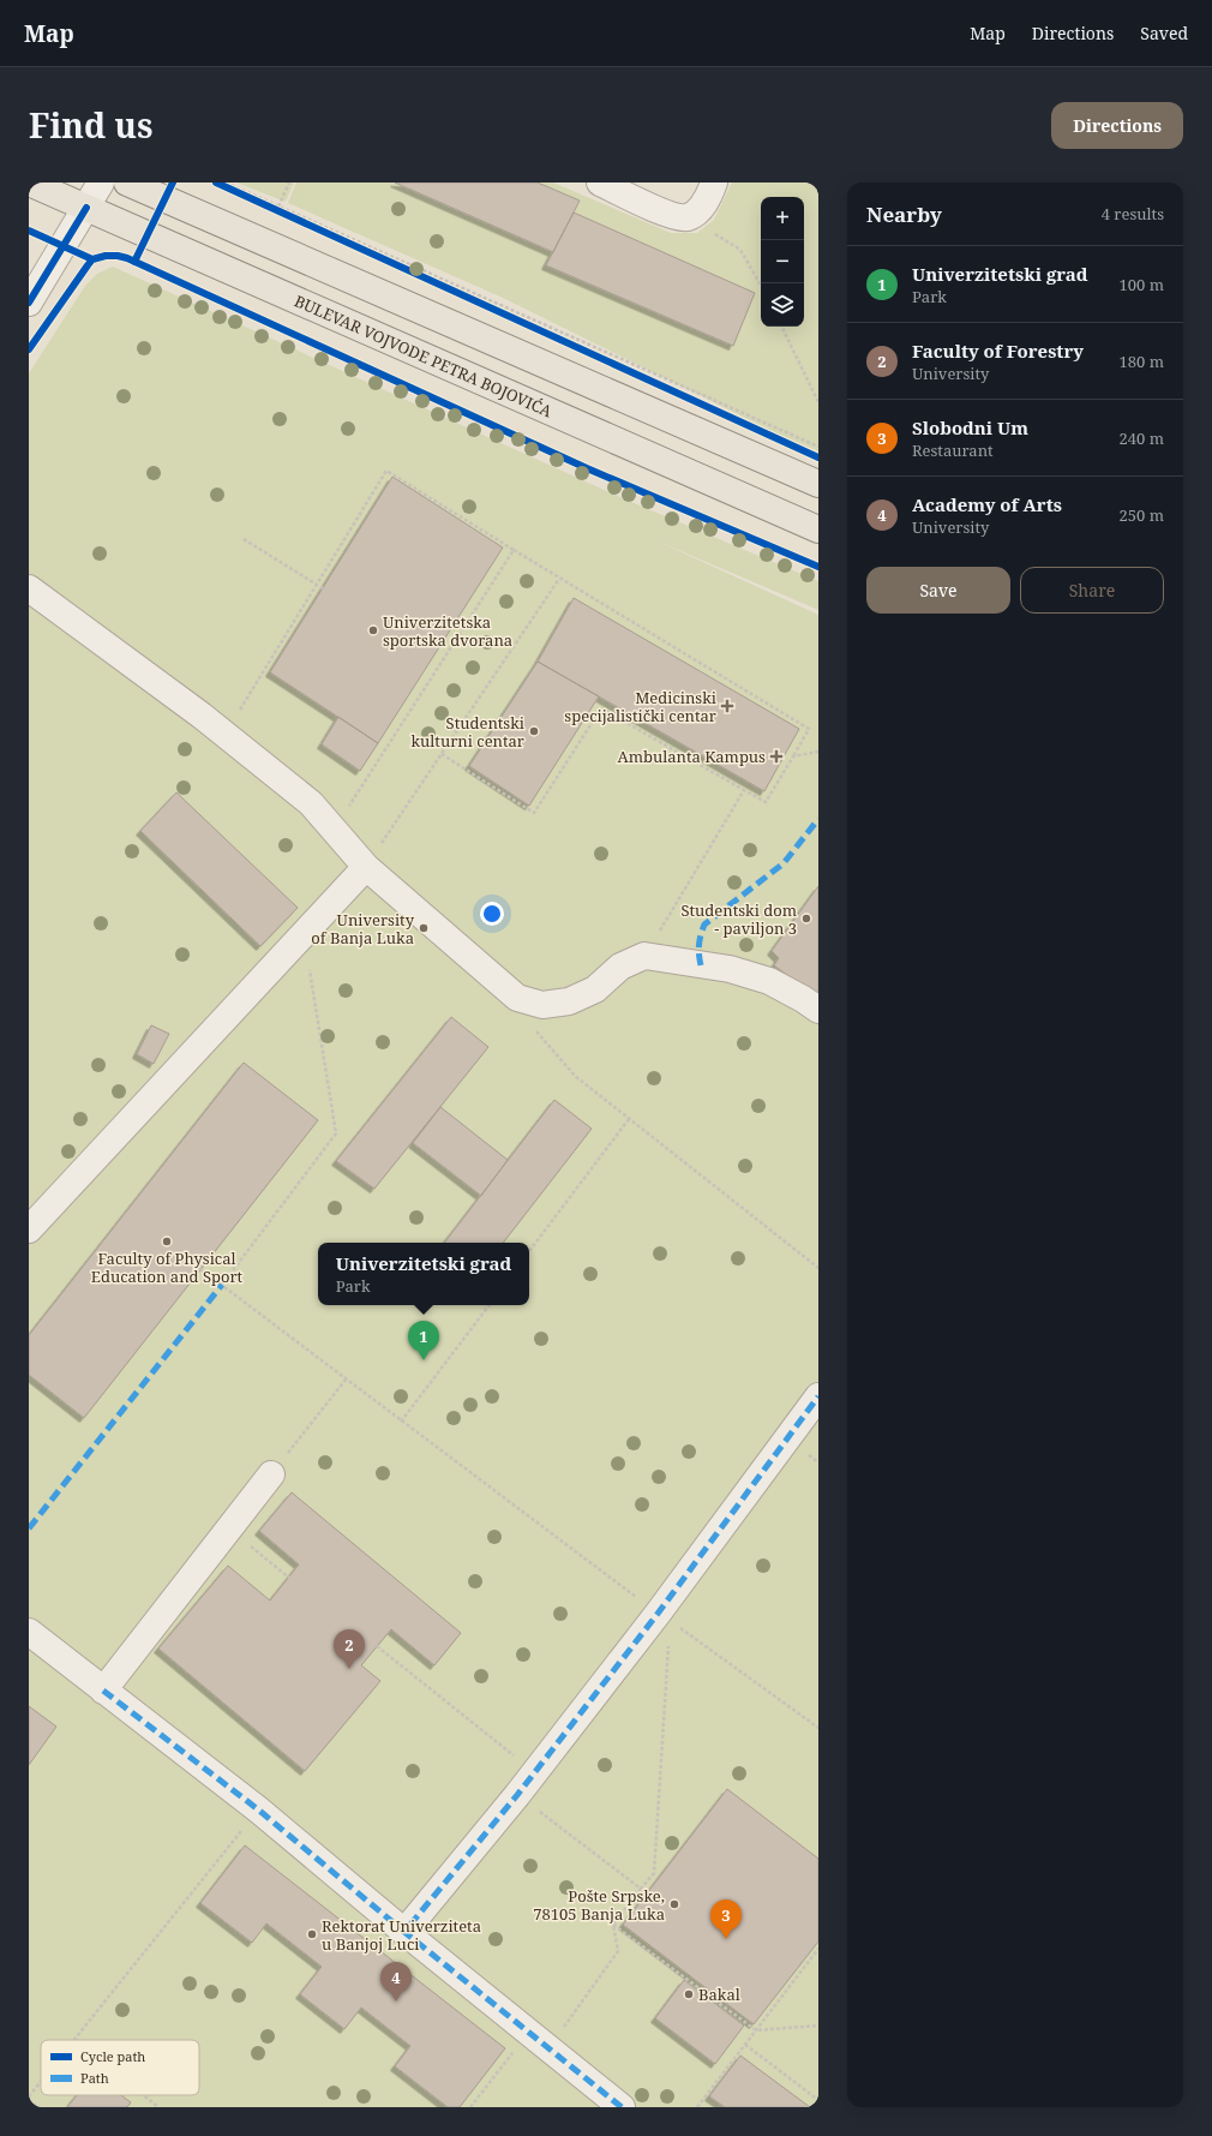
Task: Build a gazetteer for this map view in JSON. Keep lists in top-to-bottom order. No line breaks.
{"streets":{"main road":["BULEVAR VOJVODE PETRA BOJOVIĆA"]},"places":{"other":["Univerzitetska sportska dvorana","Studentski kulturni centar","Studentski dom - paviljon 3","University of Banja Luka","Faculty of Physical Education and Sport","Pošte Srpske, 78105 Banja Luka","Rektorat Univerziteta u Banjoj Luci","Bakal"],"health":["Medicinski specijalistički centar","Ambulanta Kampus"]},"legend":["Cycle path","Path"],"page":{"header":"Map","nav":["Map","Directions","Saved"],"title":"Find us","buttons":["Directions",["Save","Share"]],"heading":["Nearby","4 results"],"map_buttons":["+","−"],"list":[{"mark":"1","name":"Univerzitetski grad","note":"Park","value":"100 m"},{"mark":"2","name":"Faculty of Forestry","note":"University","value":"180 m"},{"mark":"3","name":"Slobodni Um","note":"Restaurant","value":"240 m"},{"mark":"4","name":"Academy of Arts","note":"University","value":"250 m"}],"popup":["Univerzitetski grad","Park"],"pins":["1","2","3","4"]}}
